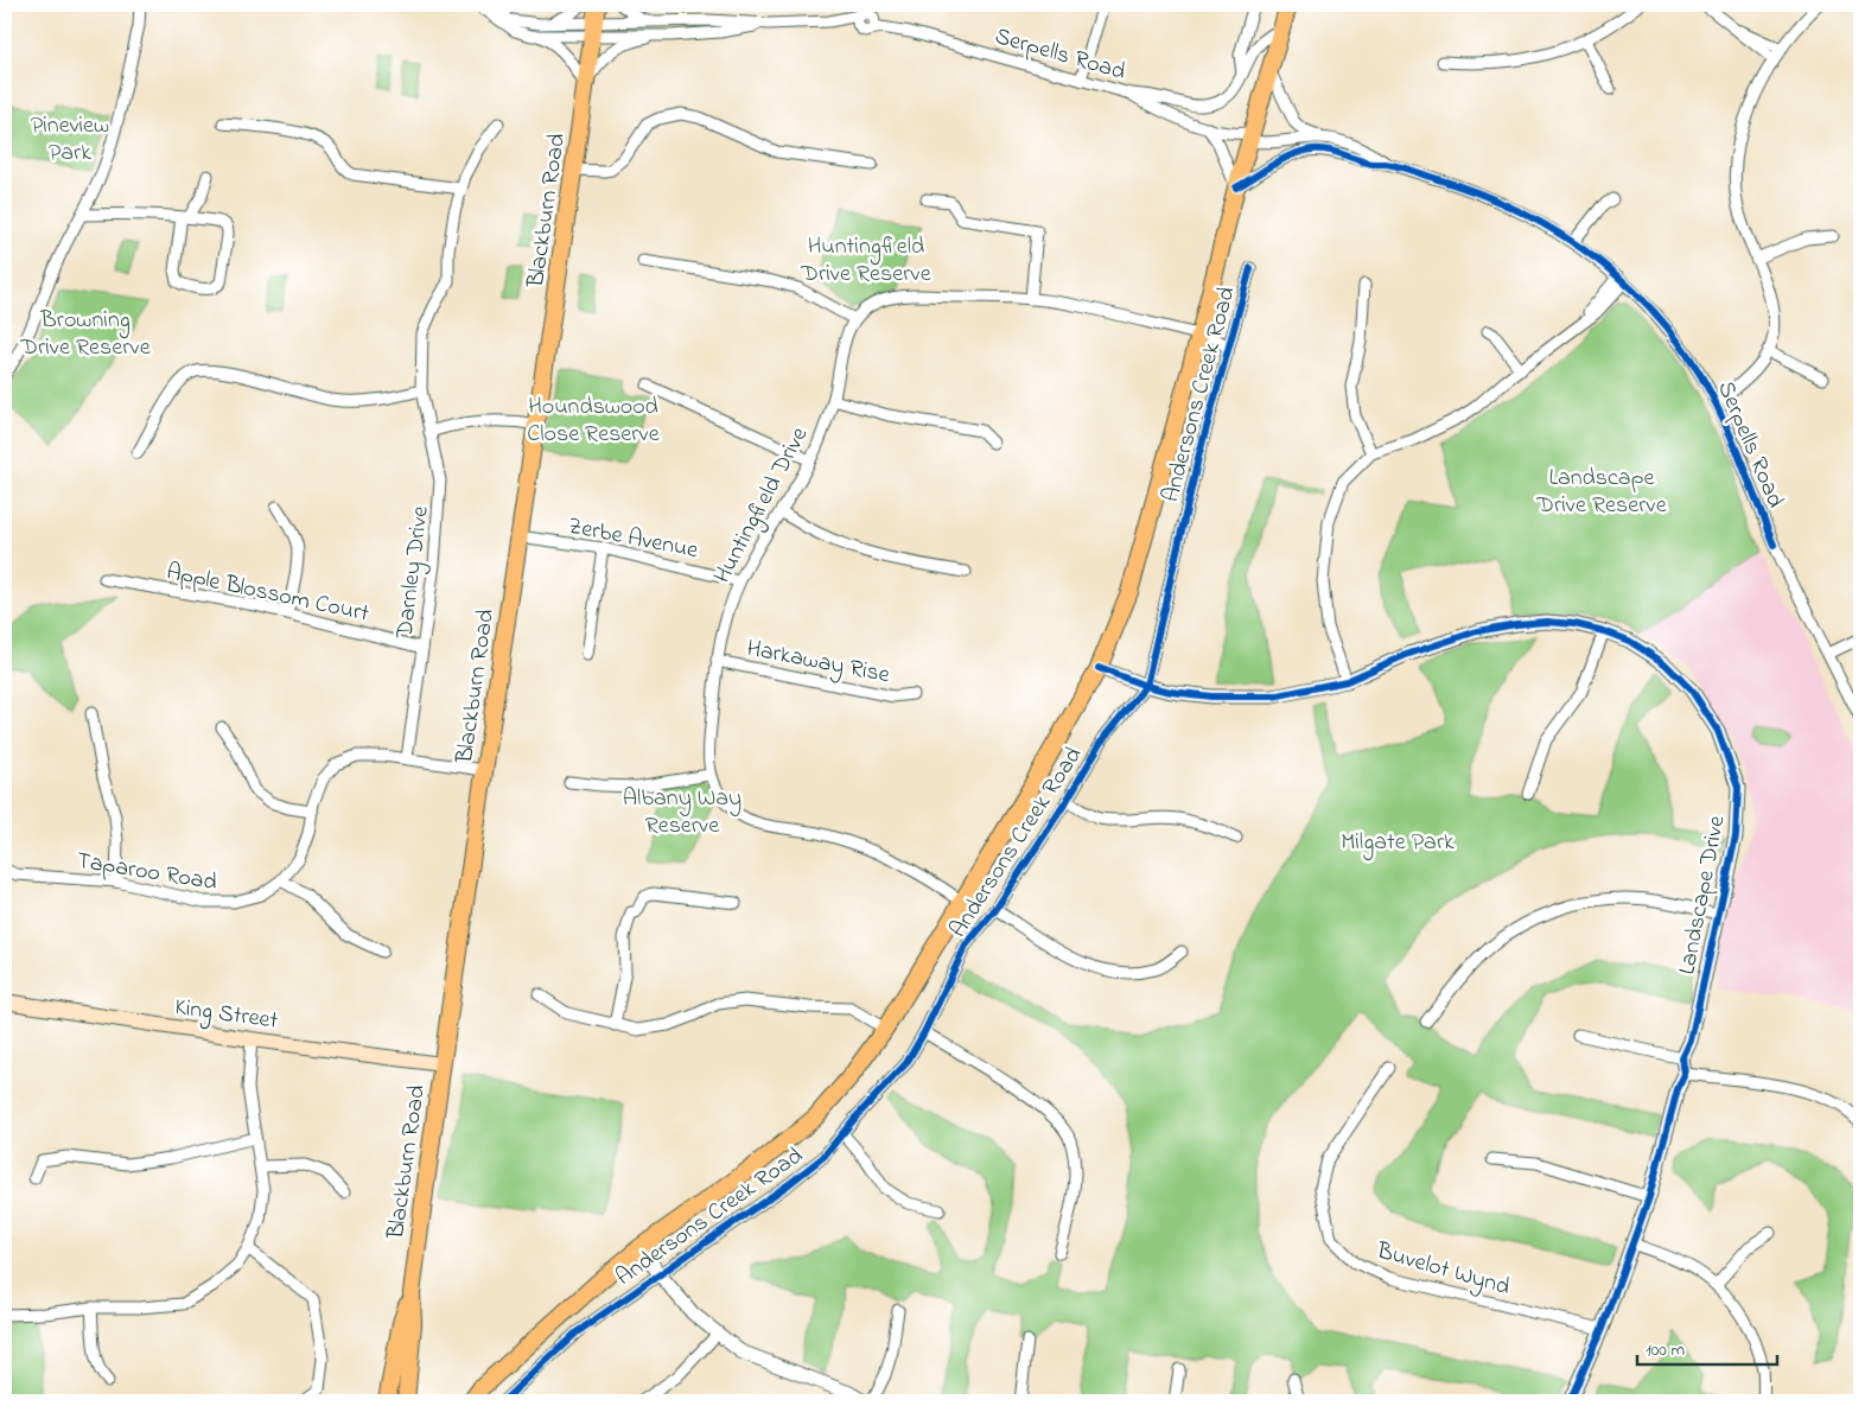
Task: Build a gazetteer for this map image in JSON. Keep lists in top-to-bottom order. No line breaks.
{"streets":{"main road":["Blackburn Road","Andersons Creek Road","King Street"],"street":["Serpells Road","Huntingfield Drive","Zerbe Avenue","Darnley Drive","Apple Blossom Court","Harkaway Rise","Taparoo Road","Landscape Drive","Buvelot Wynd"]},"crossings":[["Serpells Road","Andersons Creek Road"],["Blackburn Road","Zerbe Avenue"],["Blackburn Road","Taparoo Road"],["Blackburn Road","King Street"],["Andersons Creek Road","Huntingfield Drive"],["Andersons Creek Road","Landscape Drive"],["Huntingfield Drive","Zerbe Avenue"],["Huntingfield Drive","Harkaway Rise"],["Darnley Drive","Apple Blossom Court"],["Darnley Drive","Taparoo Road"],["Landscape Drive","Buvelot Wynd"]],"parks":["Pineview Park","Huntingfield Drive Reserve","Browning Drive Reserve","Houndswood Close Reserve","Landscape Drive Reserve","Albany Way Reserve","Milgate Park"],"scale_bar":"100 m"}
